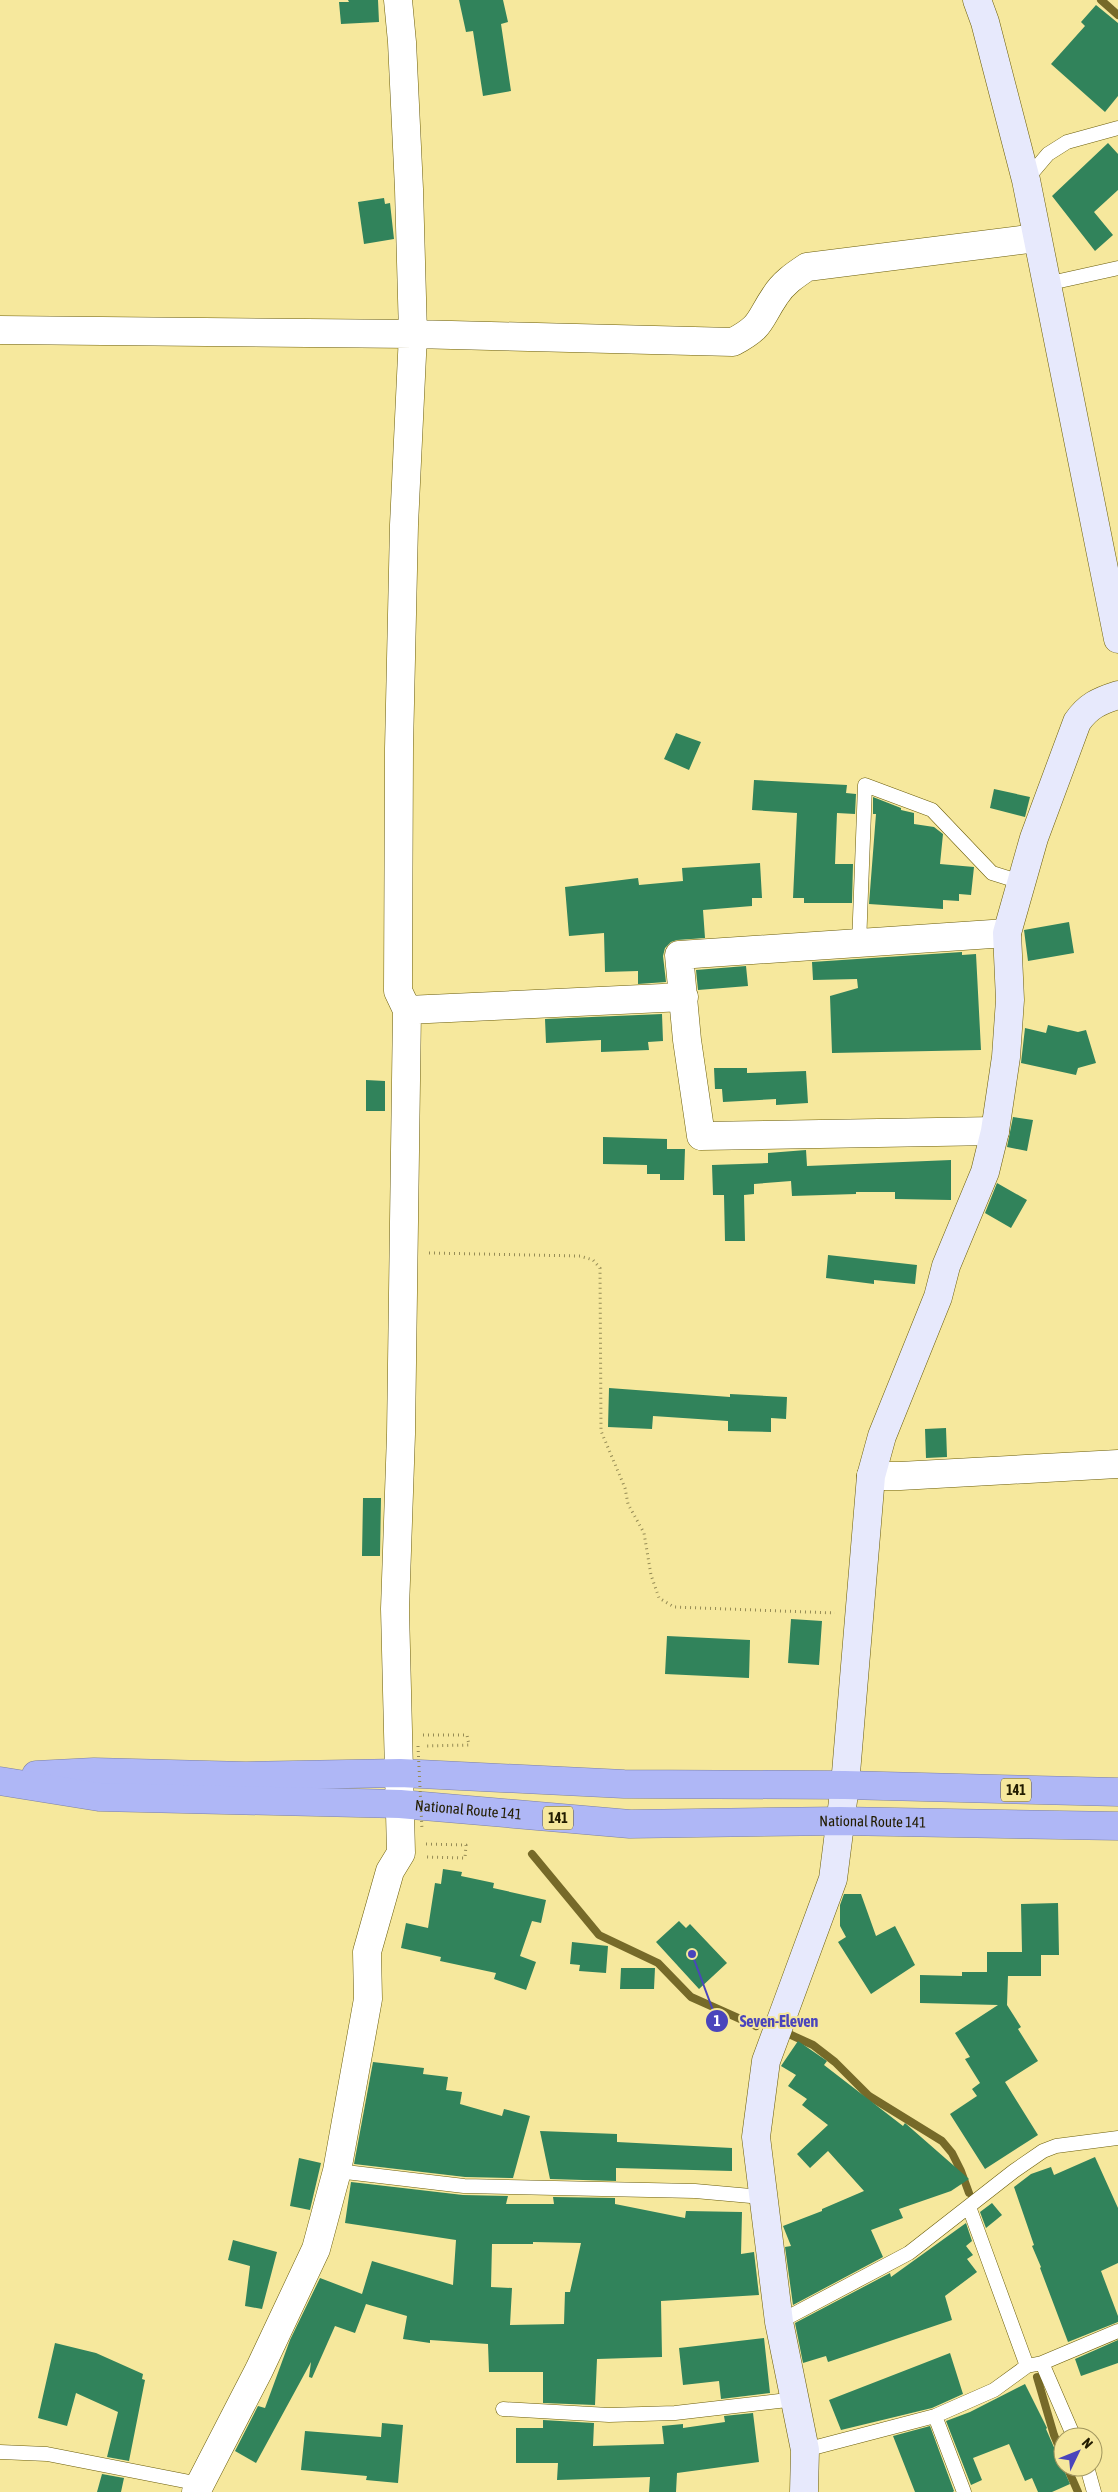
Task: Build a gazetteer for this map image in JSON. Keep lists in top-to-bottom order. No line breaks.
{"streets":{"highway":["141","National Route 141"]},"places":["Seven-Eleven"],"north":"top right"}
